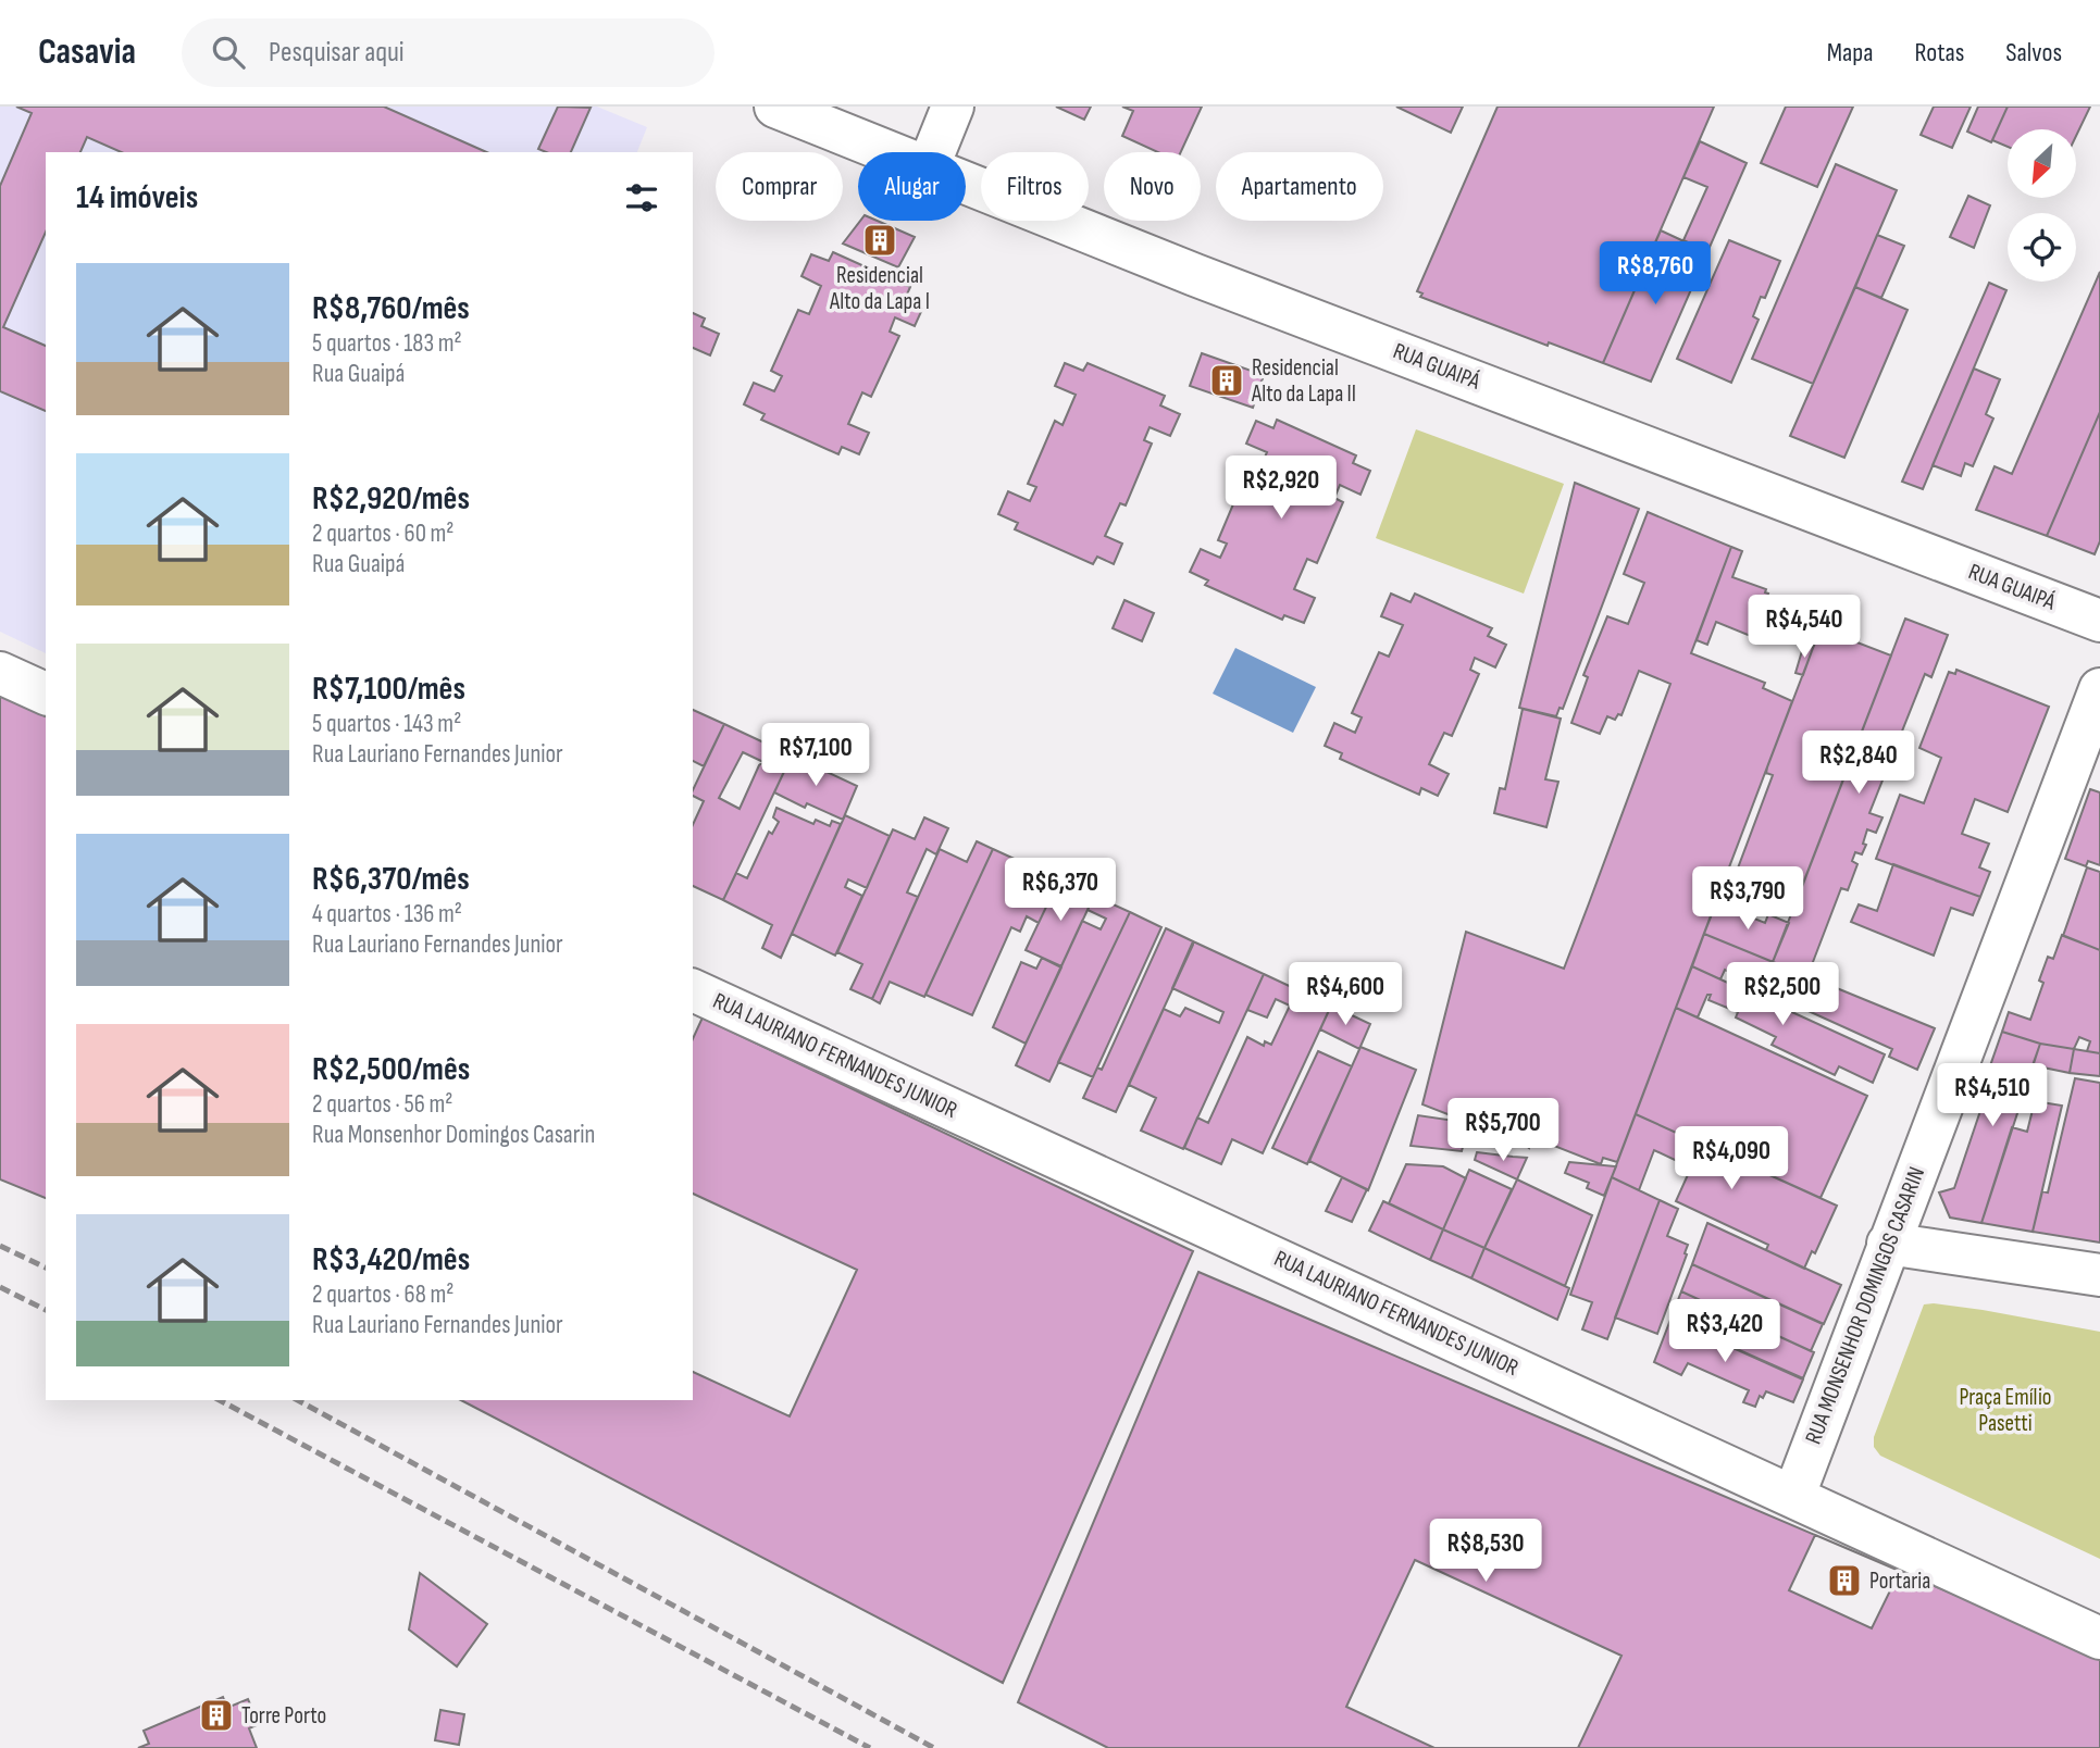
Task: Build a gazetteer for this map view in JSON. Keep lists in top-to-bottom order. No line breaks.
{"streets":{"street":["RUA GUAIPÁ","RUA LAURIANO FERNANDES JUNIOR","RUA MONSENHOR DOMINGOS CASARIN"]},"crossings":[["RUA LAURIANO FERNANDES JUNIOR","RUA MONSENHOR DOMINGOS CASARIN"]],"parks":["Praça Emílio Pasetti"],"places":{"building":["Residencial Alto da Lapa I","Residencial Alto da Lapa II","Portaria","Torre Porto"]},"north":"bottom left","page":{"header":"Casavia","search":"Pesquisar aqui","nav":["Mapa","Rotas","Salvos"],"chip":["Comprar","Alugar","Filtros","Novo","Apartamento"],"heading":"14 imóveis","price":["R$8,760","R$2,920","R$4,540","R$7,100","R$2,840","R$6,370","R$3,790","R$4,600","R$2,500","R$4,510","R$5,700","R$4,090","R$3,420","R$8,530"],"list":[{"name":"R$8,760/mês","note":"5 quartos · 183 m² · Rua Guaipá"},{"name":"R$2,920/mês","note":"2 quartos · 60 m² · Rua Guaipá"},{"name":"R$7,100/mês","note":"5 quartos · 143 m² · Rua Lauriano Fernandes Junior"},{"name":"R$6,370/mês","note":"4 quartos · 136 m² · Rua Lauriano Fernandes Junior"},{"name":"R$2,500/mês","note":"2 quartos · 56 m² · Rua Monsenhor Domingos Casarin"},{"name":"R$3,420/mês","note":"2 quartos · 68 m² · Rua Lauriano Fernandes Junior"}]}}
